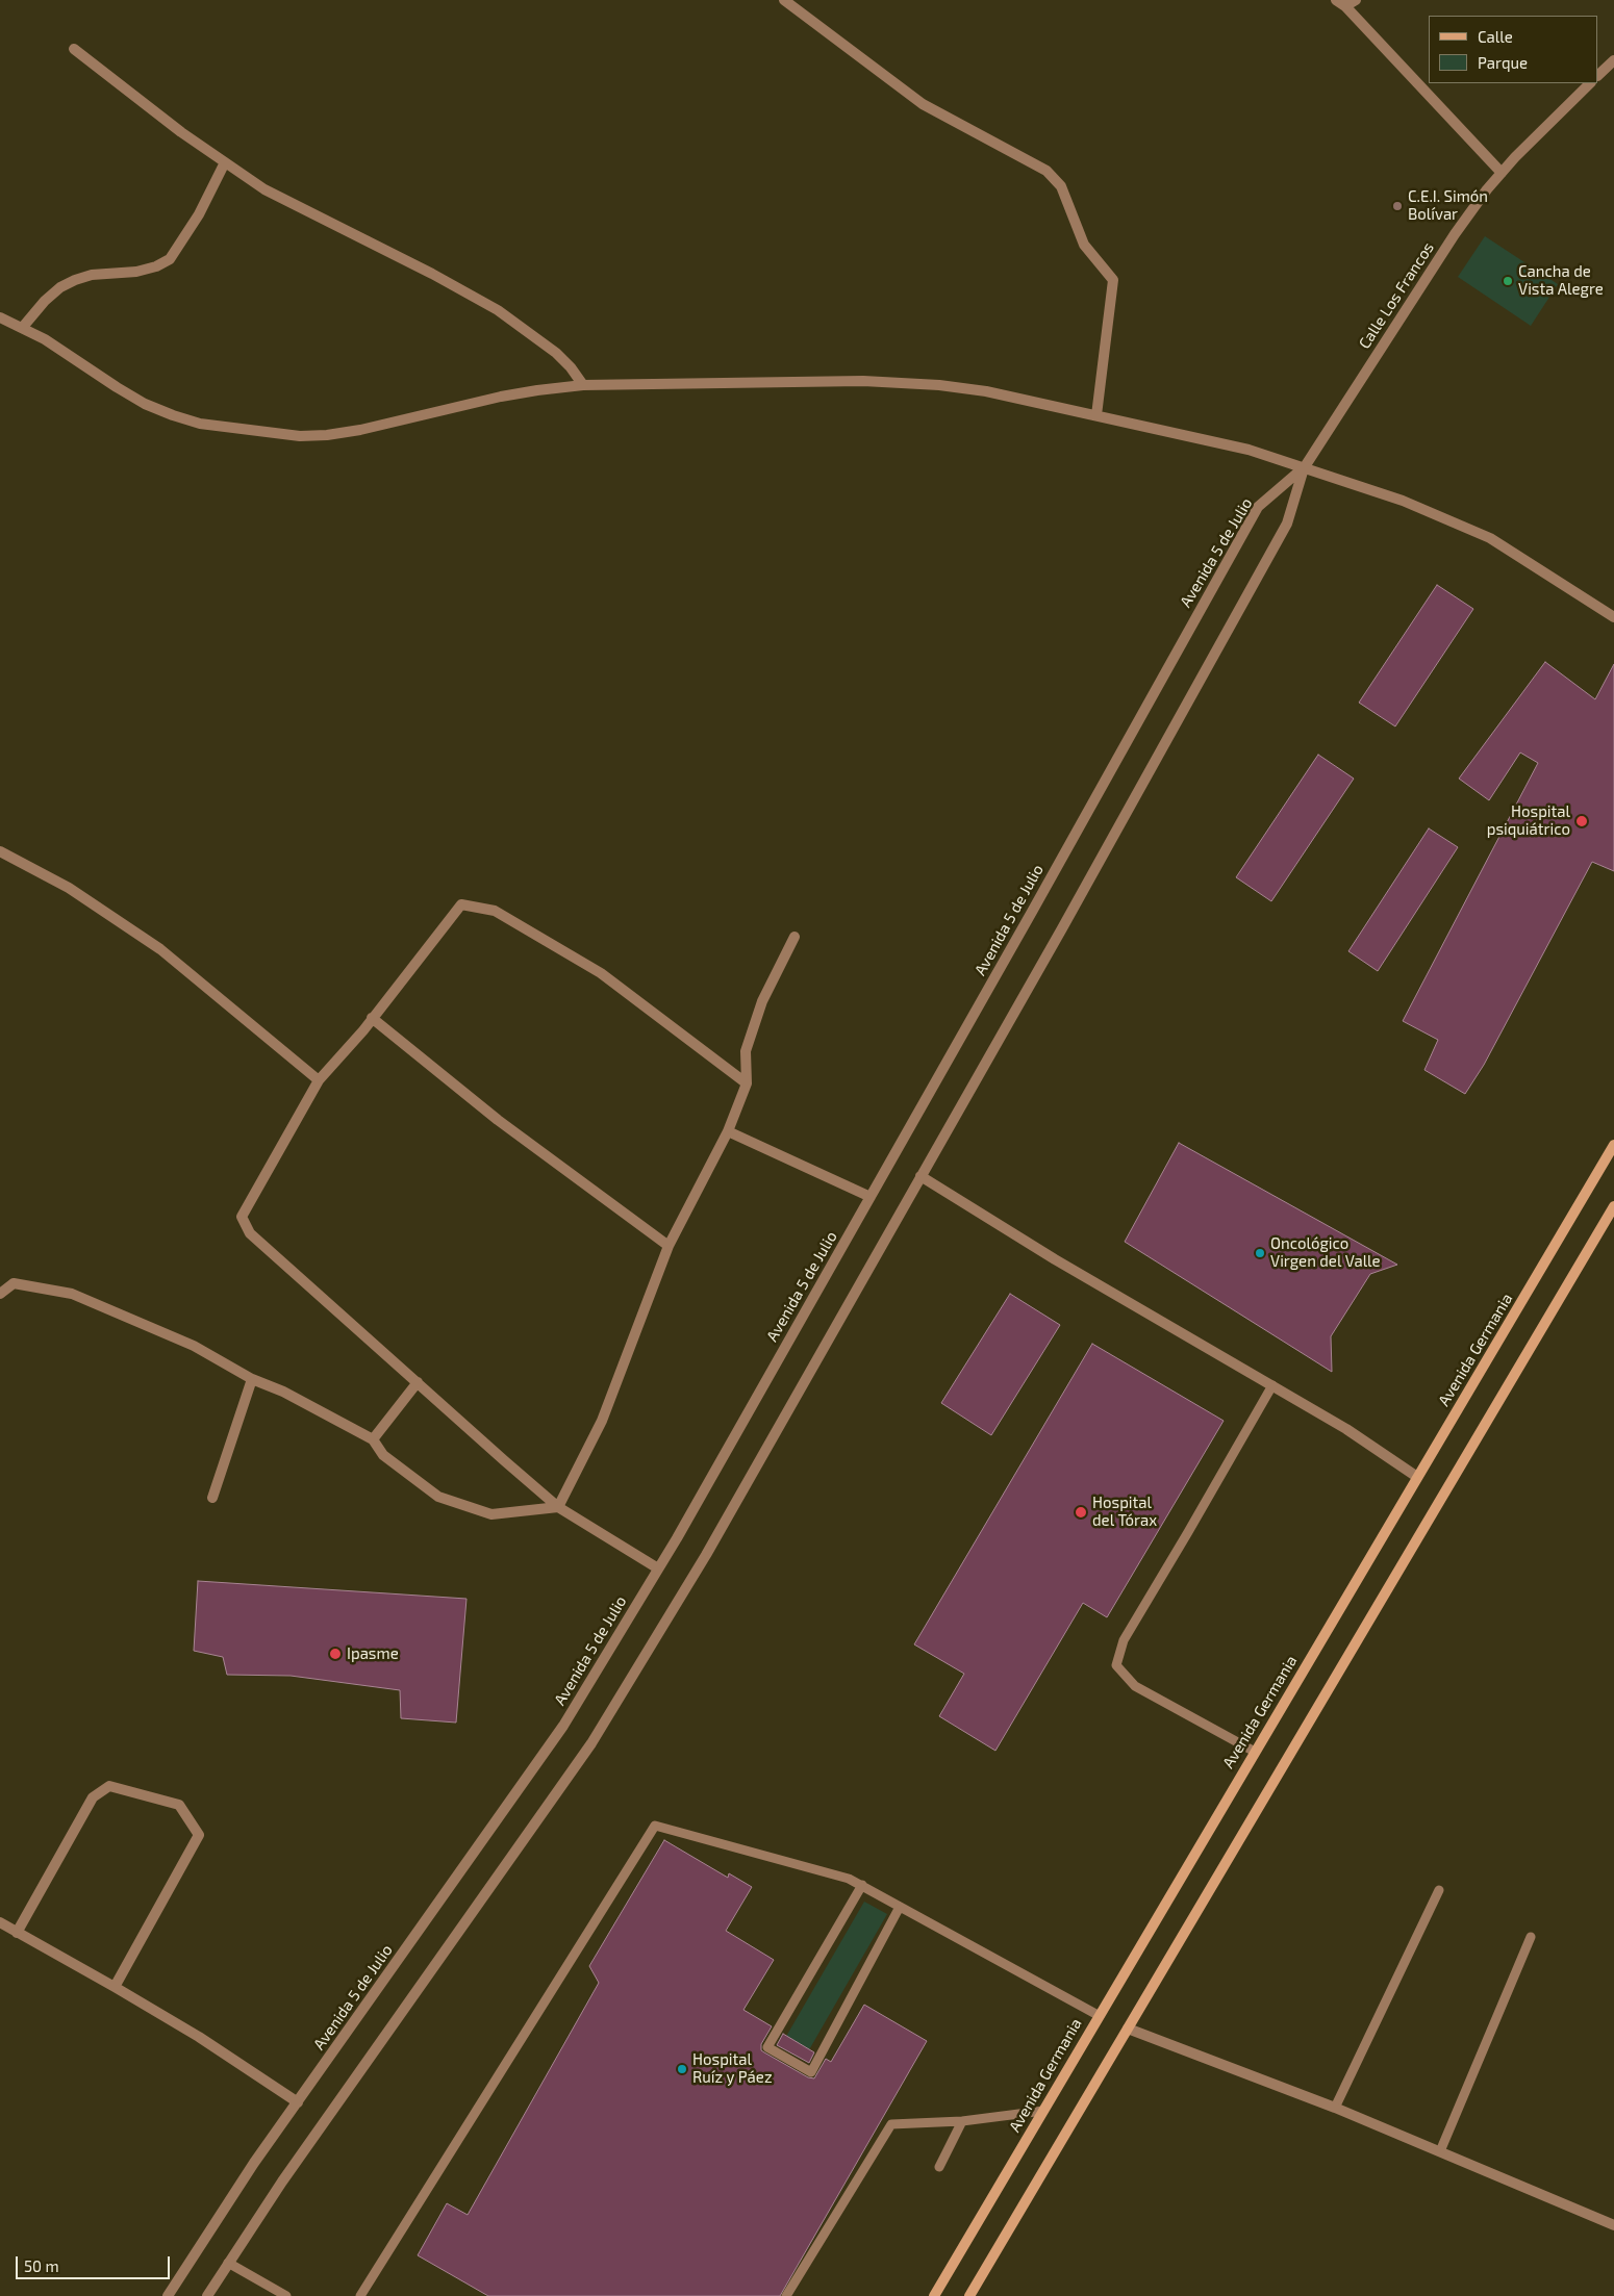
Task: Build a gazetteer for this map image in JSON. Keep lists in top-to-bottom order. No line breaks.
{"streets":{"street":["Calle Los Francos","Avenida 5 de Julio","Avenida Germania"]},"crossings":[["Calle Los Francos","Avenida 5 de Julio"]],"places":["C.E.I. Simón Bolívar","Cancha de Vista Alegre","Hospital psiquiátrico","Oncológico Virgen del Valle","Hospital del Tórax","Ipasme","Hospital Ruíz y Páez"],"legend":["Calle","Parque"],"scale_bar":"50 m"}
